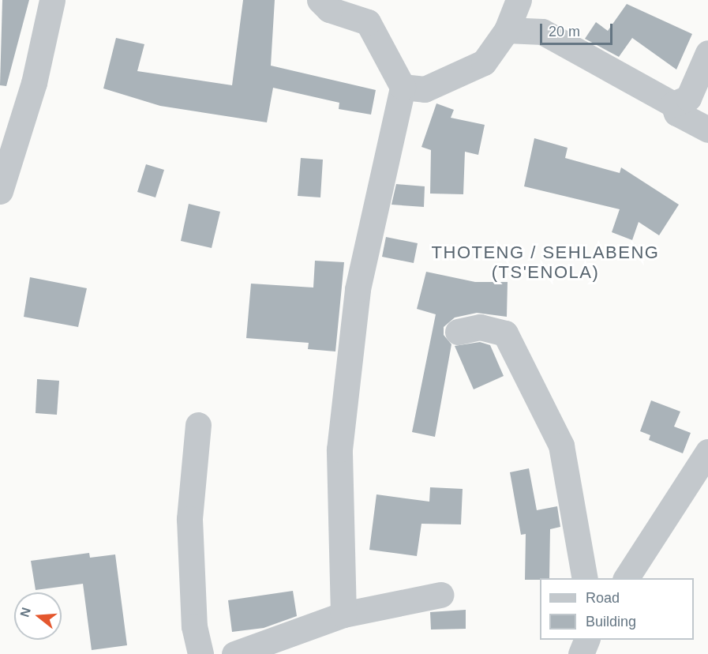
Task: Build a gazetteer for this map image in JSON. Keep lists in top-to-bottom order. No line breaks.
{"districts":["THOTENG / SEHLABENG (TS'ENOLA)"],"legend":["Road","Building"],"scale_bar":"20 m","north":"left"}
